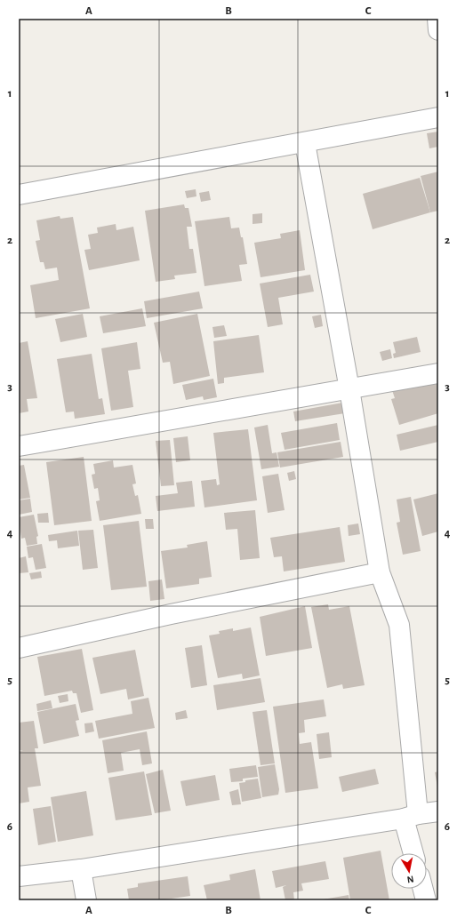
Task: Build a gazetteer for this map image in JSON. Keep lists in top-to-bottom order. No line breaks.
{"north":"bottom","grid":{"columns":["A","B","C"],"rows":["1","2","3","4","5","6"]}}
